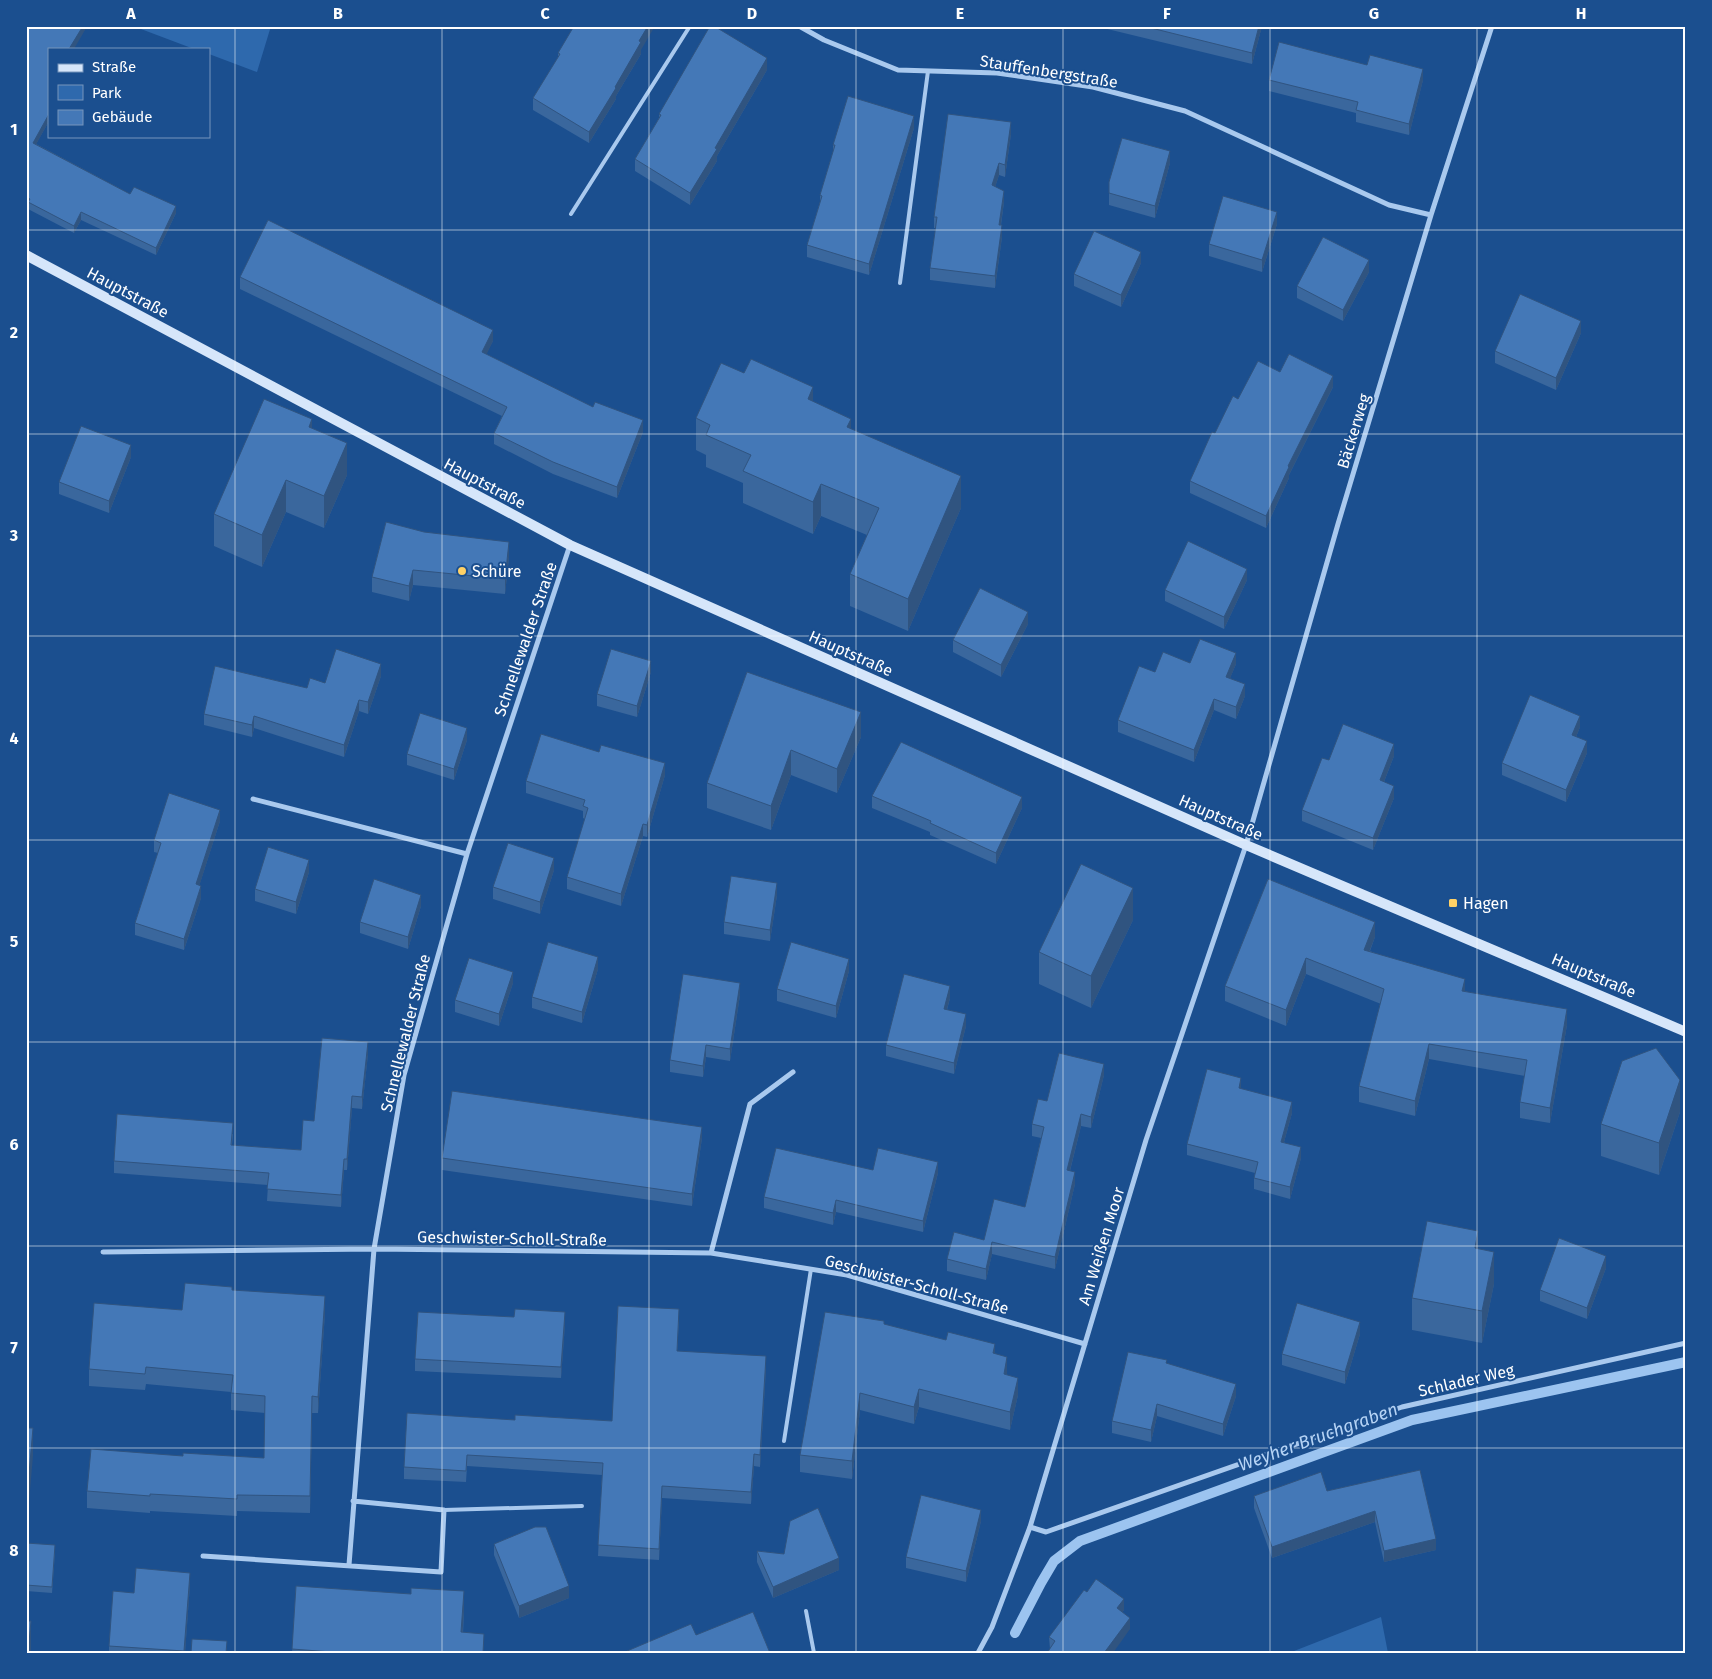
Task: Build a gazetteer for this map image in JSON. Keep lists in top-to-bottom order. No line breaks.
{"streets":{"main road":["Hauptstraße"],"street":["Stauffenbergstraße","Bäckerweg","Schnellewalder Straße","Geschwister-Scholl-Straße","Am Weißen Moor","Schlader Weg"]},"crossings":[["Stauffenbergstraße","Bäckerweg"],["Hauptstraße","Bäckerweg"],["Hauptstraße","Schnellewalder Straße"],["Hauptstraße","Am Weißen Moor"],["Bäckerweg","Am Weißen Moor"],["Schnellewalder Straße","Geschwister-Scholl-Straße"],["Geschwister-Scholl-Straße","Am Weißen Moor"],["Am Weißen Moor","Schlader Weg"]],"water":["Weyher Bruchgraben"],"places":{"other":["Schüre"],"transit":["Hagen"]},"legend":["Straße","Park","Gebäude"],"grid":{"columns":["A","B","C","D","E","F","G","H"],"rows":["1","2","3","4","5","6","7","8"]}}
